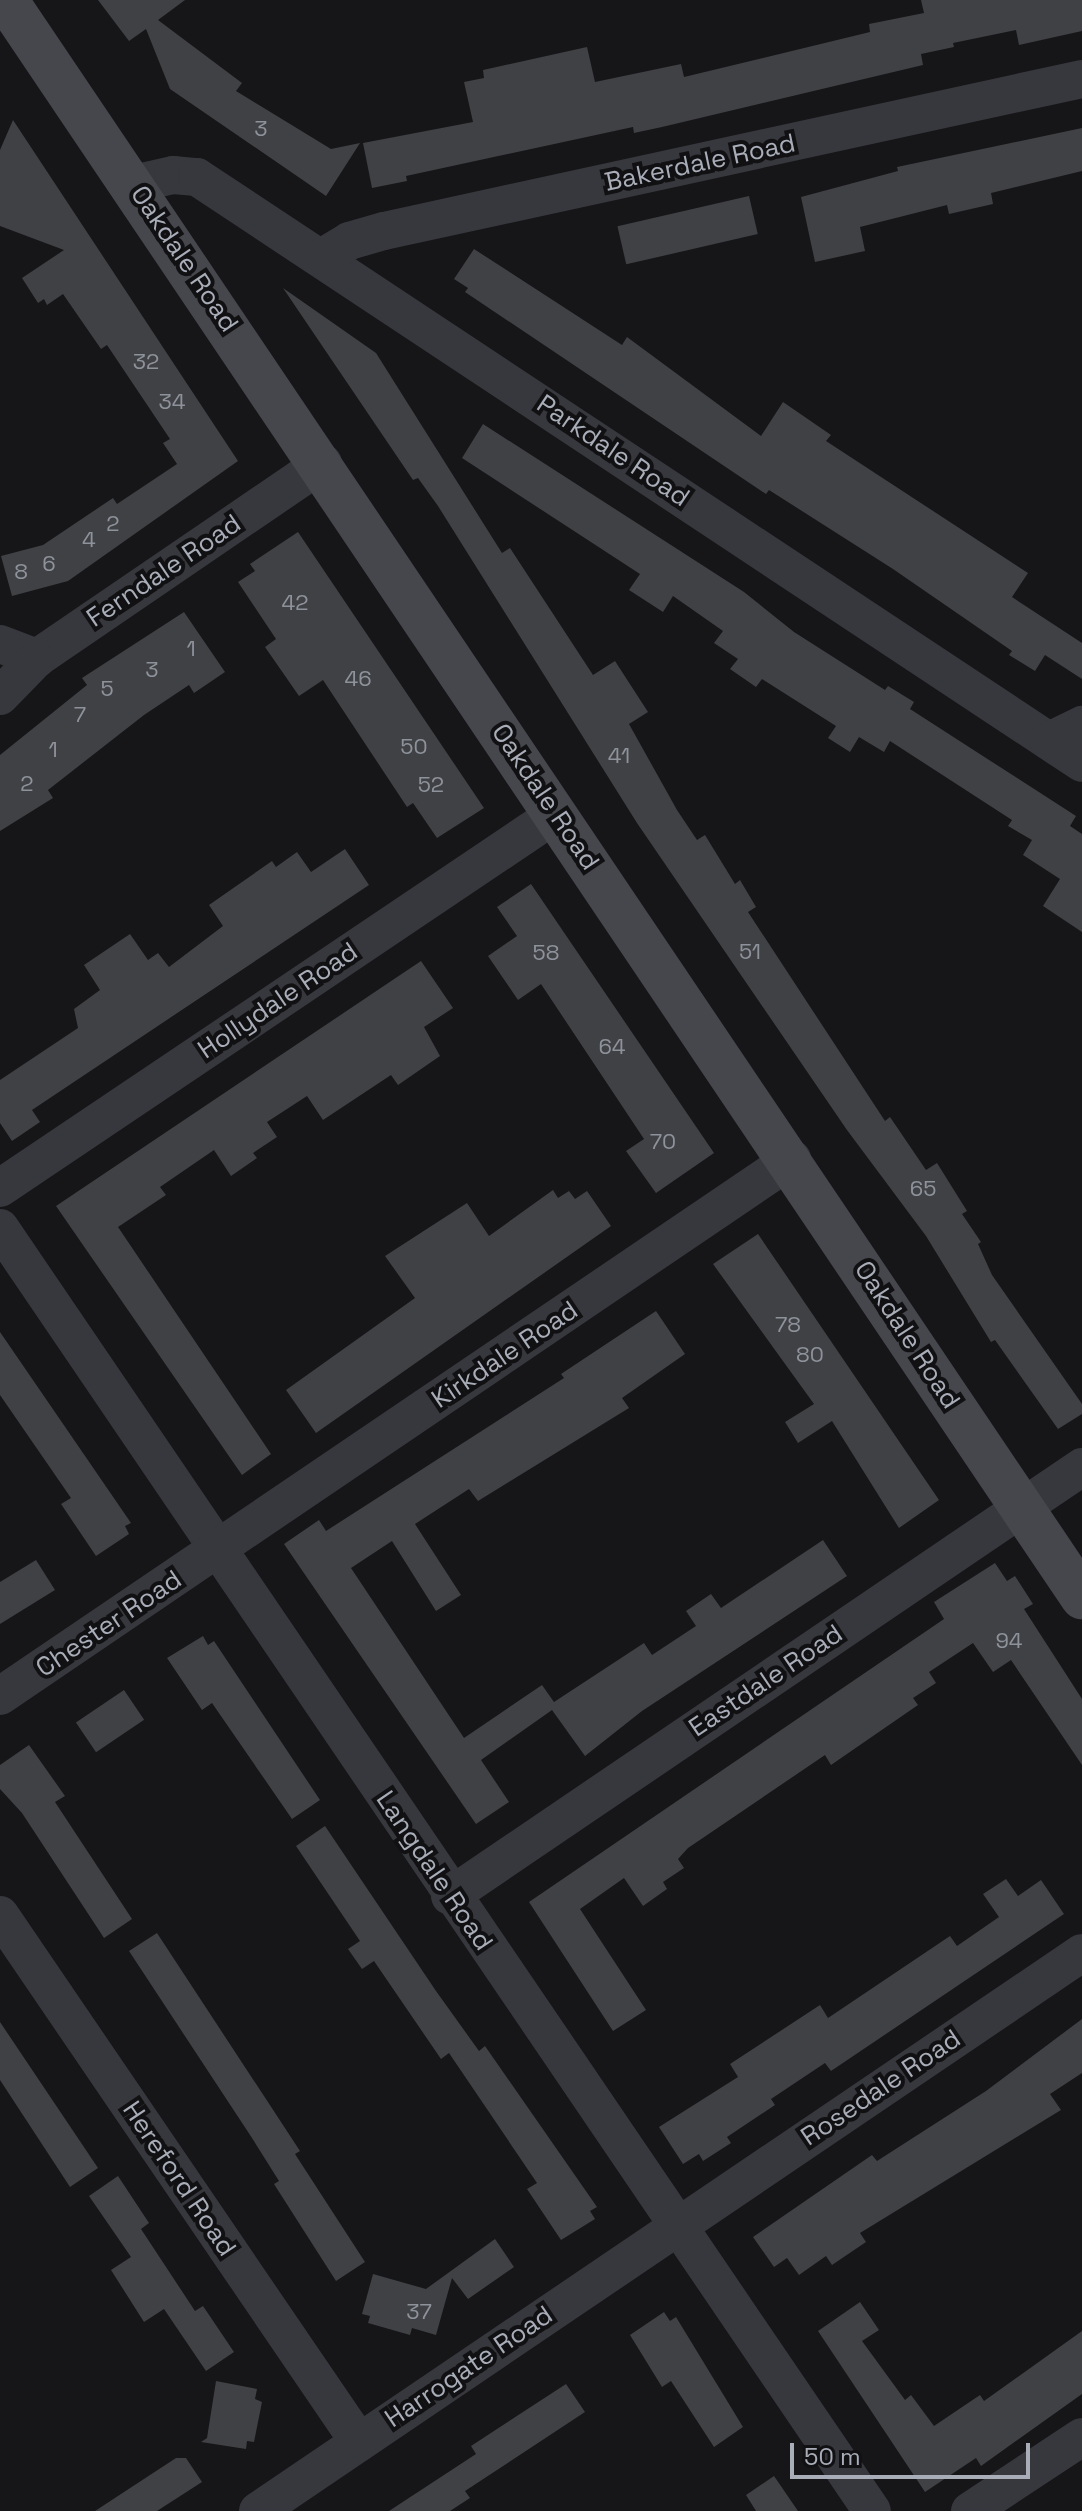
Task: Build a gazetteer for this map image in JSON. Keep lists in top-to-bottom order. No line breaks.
{"streets":{"street":["Bakerdale Road","Oakdale Road","Parkdale Road","Ferndale Road","Hollydale Road","Kirkdale Road","Chester Road","Eastdale Road","Langdale Road","Rosedale Road","Hereford Road","Harrogate Road"]},"crossings":[["Bakerdale Road","Parkdale Road"],["Oakdale Road","Parkdale Road"],["Oakdale Road","Ferndale Road"],["Oakdale Road","Hollydale Road"],["Oakdale Road","Kirkdale Road"],["Oakdale Road","Eastdale Road"],["Kirkdale Road","Chester Road"],["Kirkdale Road","Langdale Road"],["Chester Road","Langdale Road"],["Eastdale Road","Langdale Road"],["Langdale Road","Rosedale Road"],["Langdale Road","Harrogate Road"],["Rosedale Road","Harrogate Road"],["Hereford Road","Harrogate Road"]],"house_numbers":["3","32","34","2","4","6","8","42","1","3","46","5","7","50","1","41","2","52","51","58","64","70","65","78","80","94","37"],"scale_bar":"50 m"}
